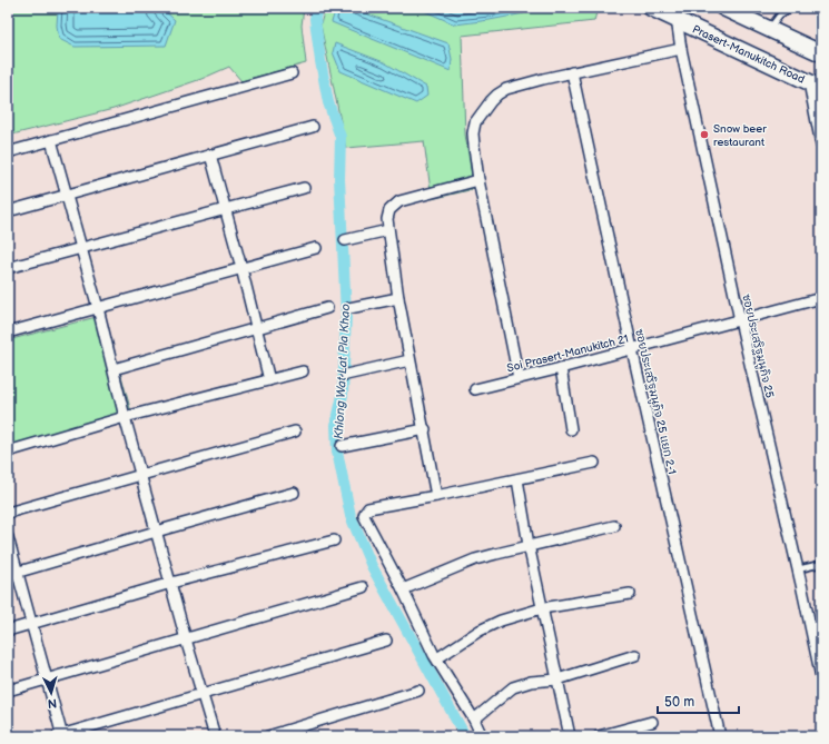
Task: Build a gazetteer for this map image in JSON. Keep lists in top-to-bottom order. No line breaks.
{"streets":{"main road":["Prasert-Manukitch Road"],"street":["ซอยประเสริฐมนูกิจ 25","Soi Prasert-Manukitch 21","ซอยประเสริฐมนูกิจ 25 แยก 2-1"]},"crossings":[["Prasert-Manukitch Road","ซอยประเสริฐมนูกิจ 25"],["ซอยประเสริฐมนูกิจ 25","Soi Prasert-Manukitch 21"],["Soi Prasert-Manukitch 21","ซอยประเสริฐมนูกิจ 25 แยก 2-1"]],"water":["Khlong Wat Lat Pla Khao"],"places":["Snow beer restaurant"],"scale_bar":"50 m","north":"bottom"}
